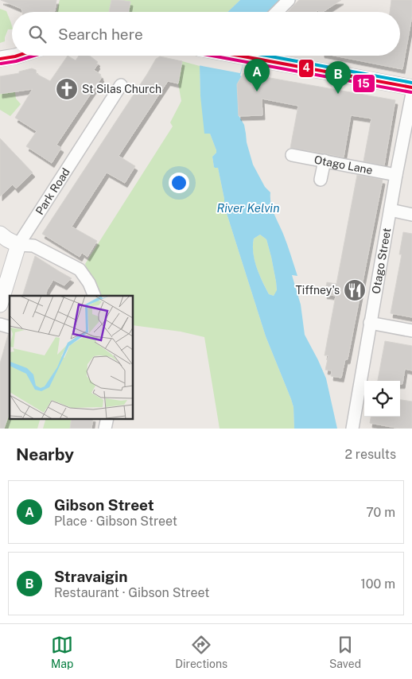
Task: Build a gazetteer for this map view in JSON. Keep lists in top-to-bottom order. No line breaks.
{"streets":{"street":["Otago Lane","Park Road","Otago Street"]},"crossings":[["Otago Lane","Otago Street"]],"water":["River Kelvin"],"places":{"church":["St Silas Church"],"restaurant":["Tiffney's"]},"lines":["transit line 4","transit line 15"],"page":{"search":"Search here","pins":["A","B"],"heading":["Nearby","2 results"],"list":[{"mark":"A","name":"Gibson Street","note":"Place · Gibson Street","value":"70 m"},{"mark":"B","name":"Stravaigin","note":"Restaurant · Gibson Street","value":"100 m"}],"nav":["Map","Directions","Saved"]}}
